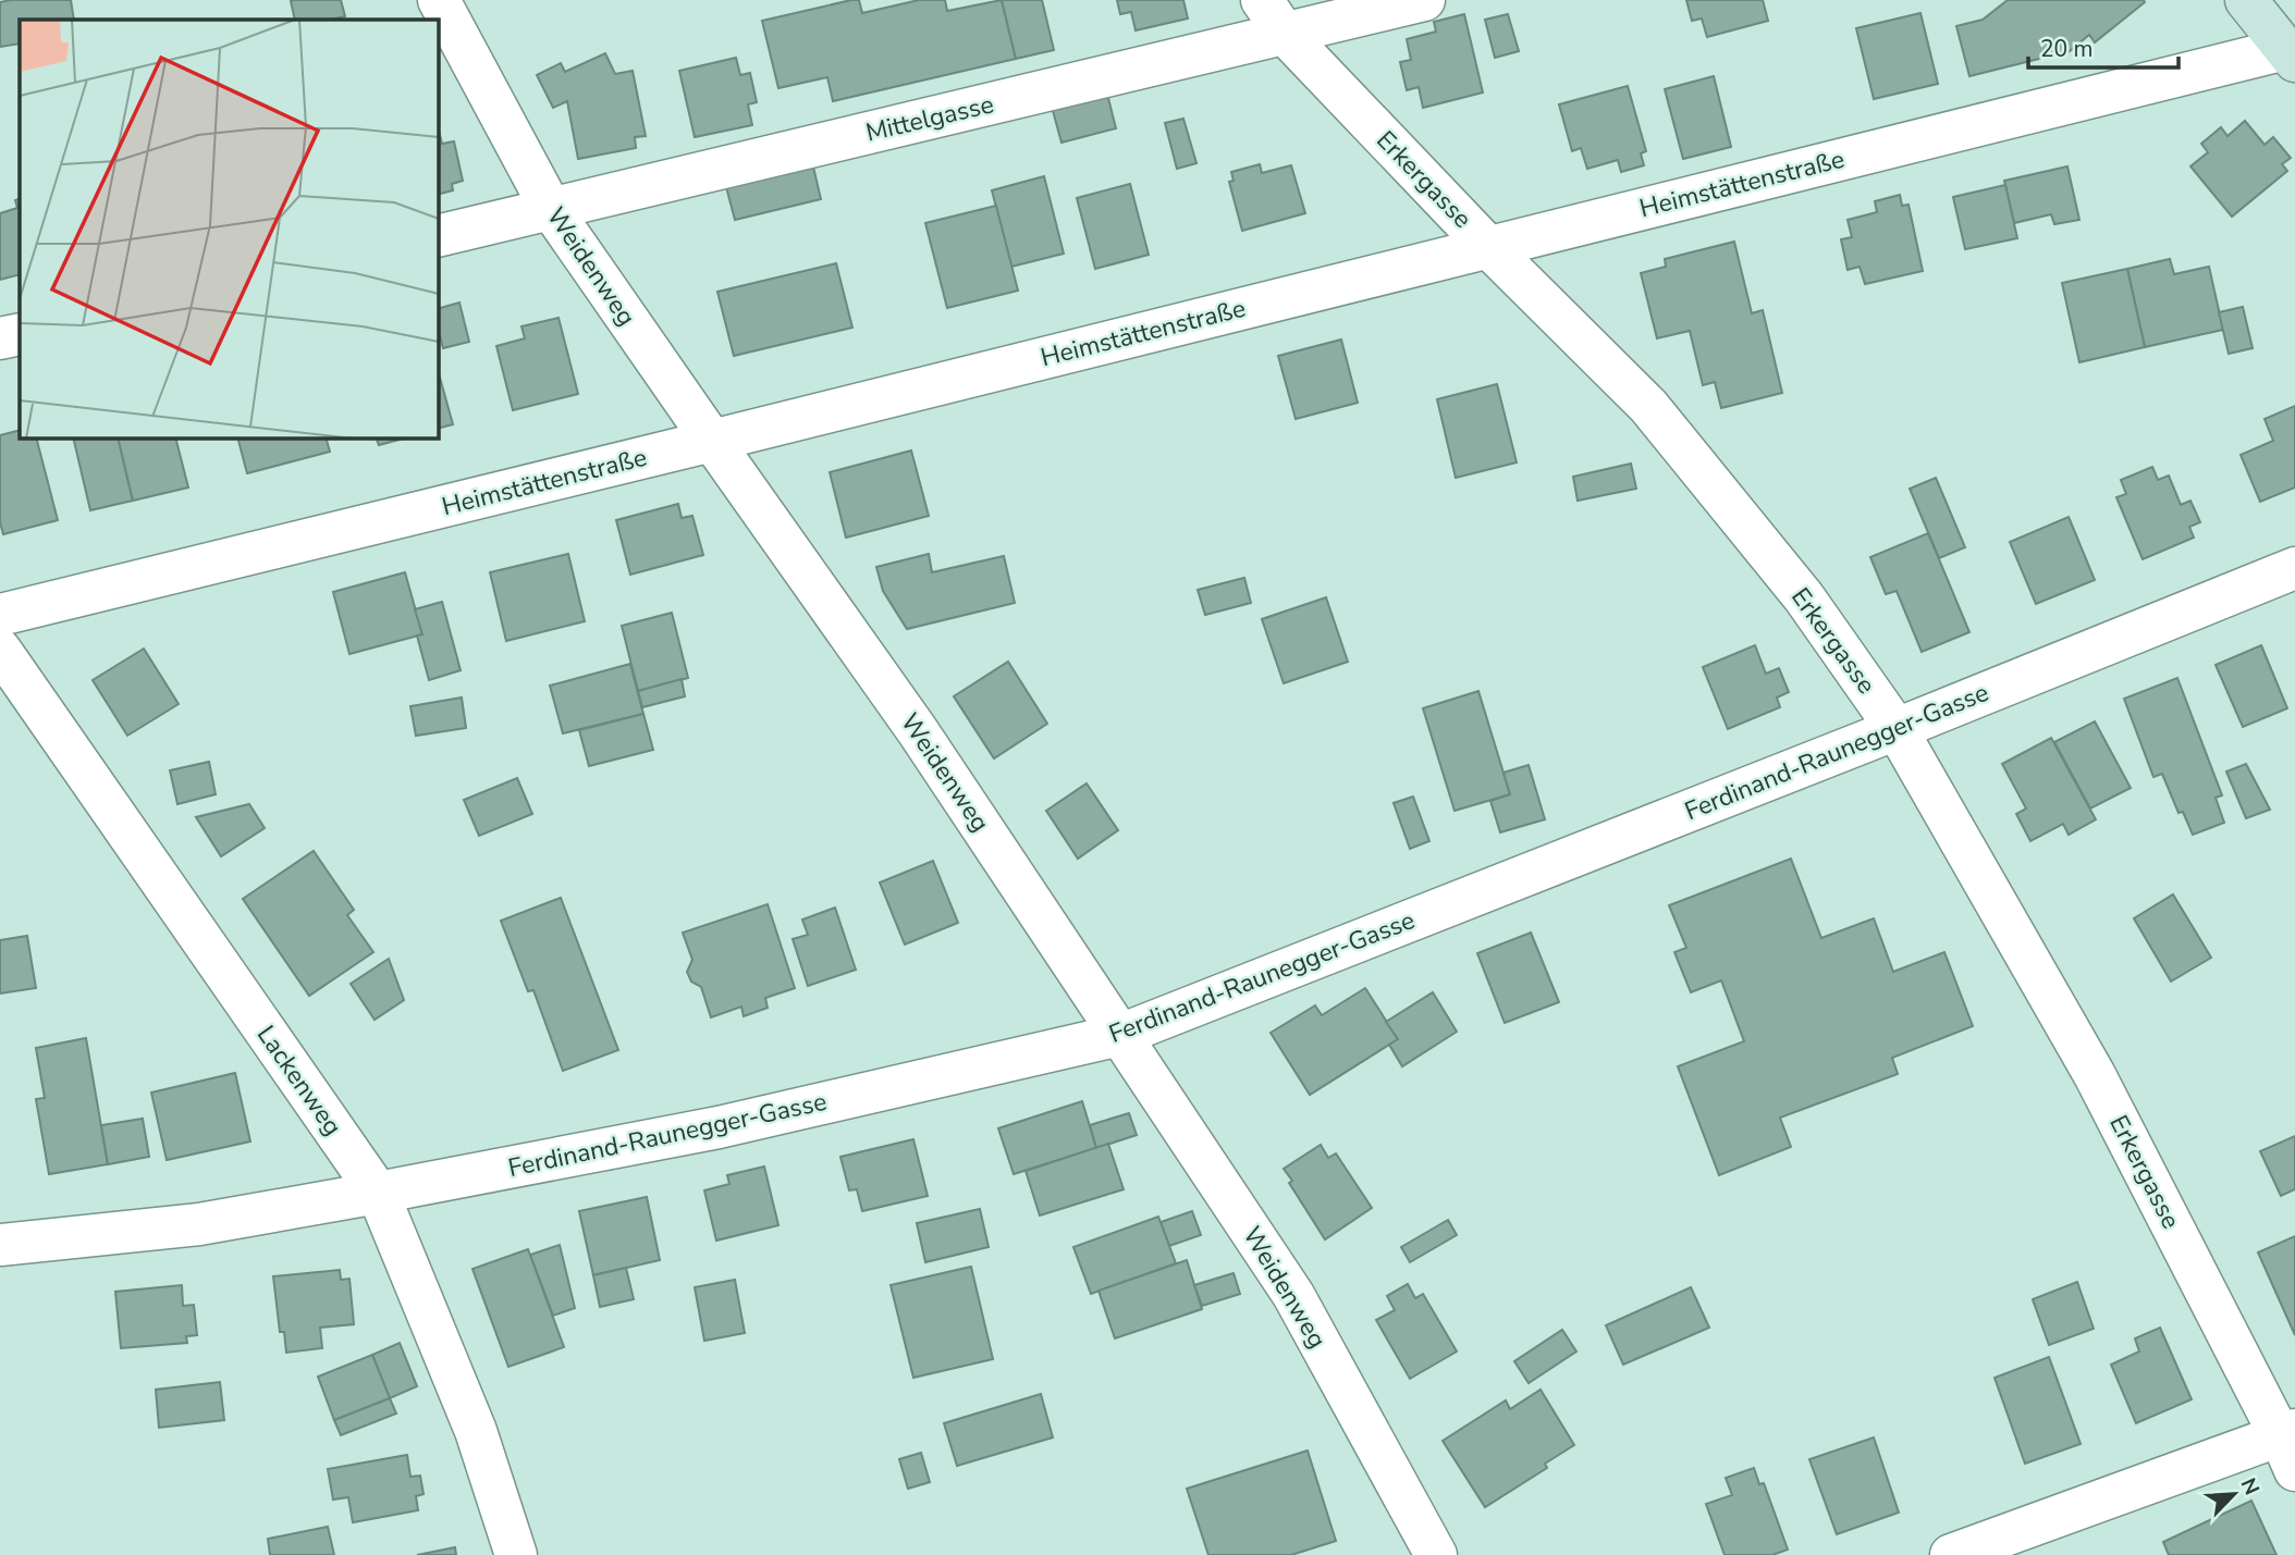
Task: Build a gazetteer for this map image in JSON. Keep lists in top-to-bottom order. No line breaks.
{"streets":{"street":["Mittelgasse","Erkergasse","Heimstättenstraße","Weidenweg","Ferdinand-Raunegger-Gasse","Lackenweg"]},"crossings":[["Mittelgasse","Erkergasse"],["Mittelgasse","Weidenweg"],["Erkergasse","Heimstättenstraße"],["Erkergasse","Ferdinand-Raunegger-Gasse"],["Heimstättenstraße","Weidenweg"],["Weidenweg","Ferdinand-Raunegger-Gasse"],["Ferdinand-Raunegger-Gasse","Lackenweg"]],"scale_bar":"20 m","north":"top right"}
